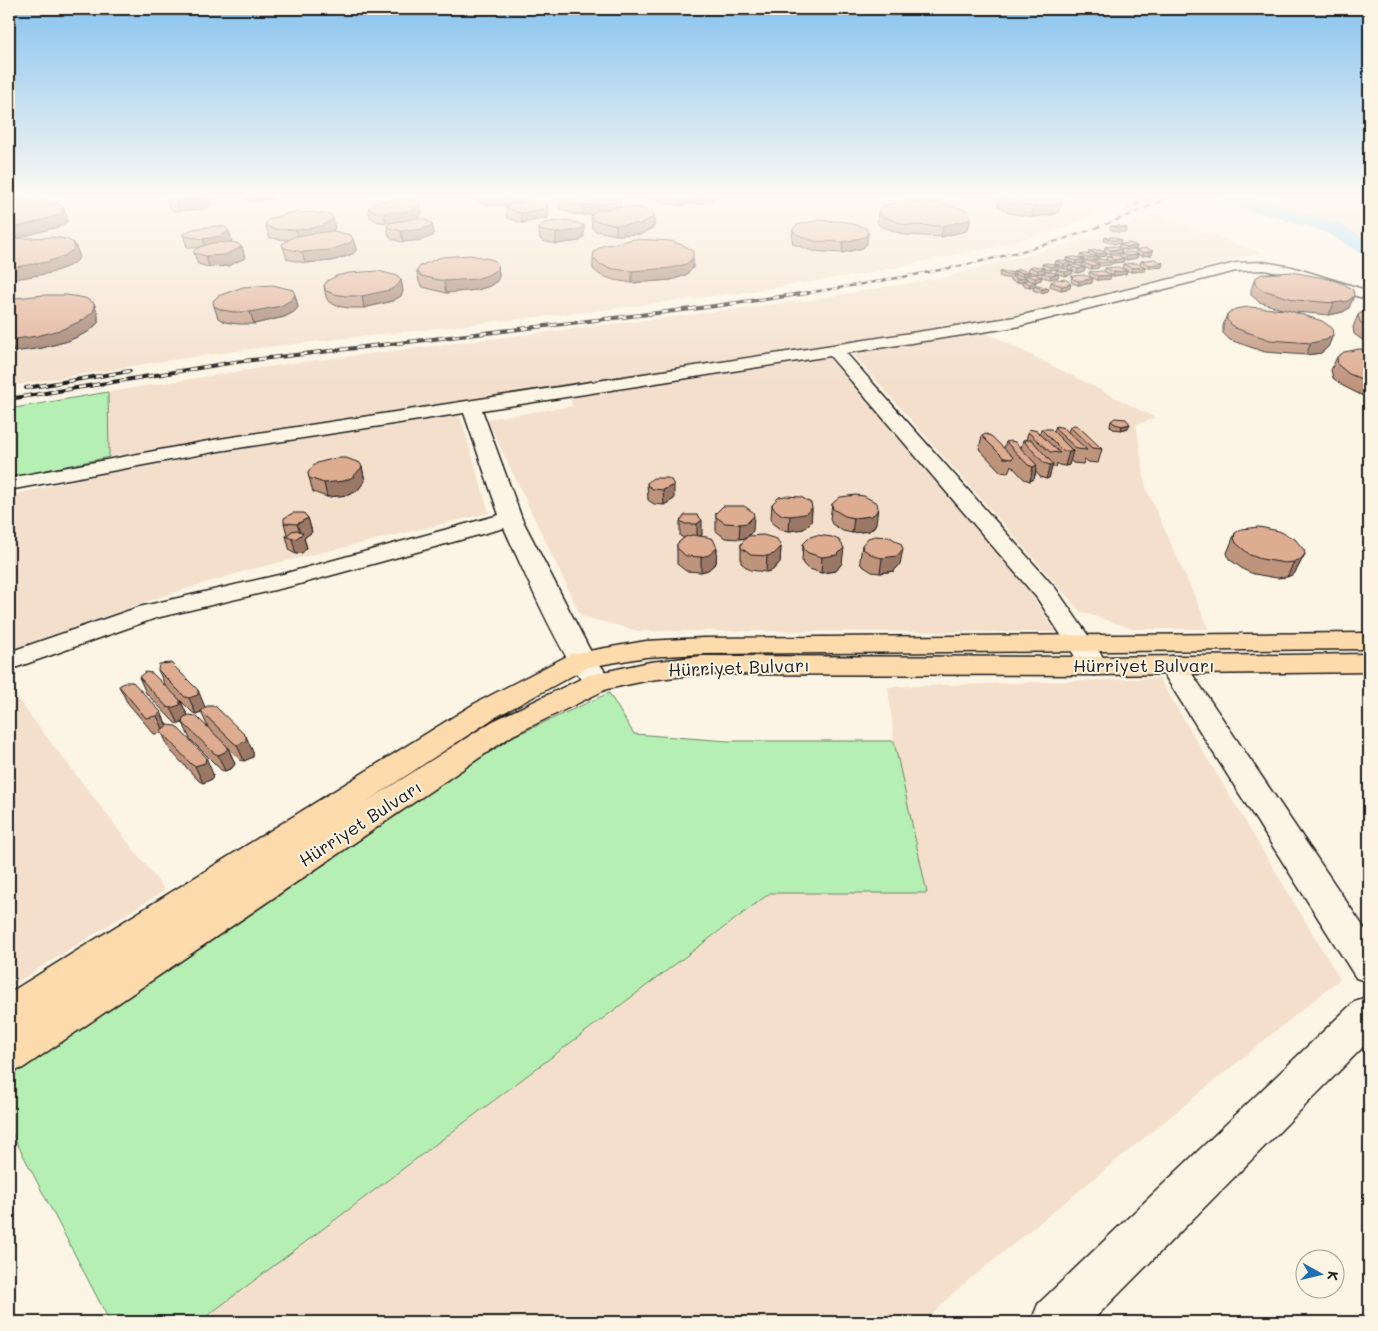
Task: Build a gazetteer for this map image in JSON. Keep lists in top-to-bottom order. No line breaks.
{"streets":{"main road":["Hürriyet Bulvarı"]},"north":"right"}
